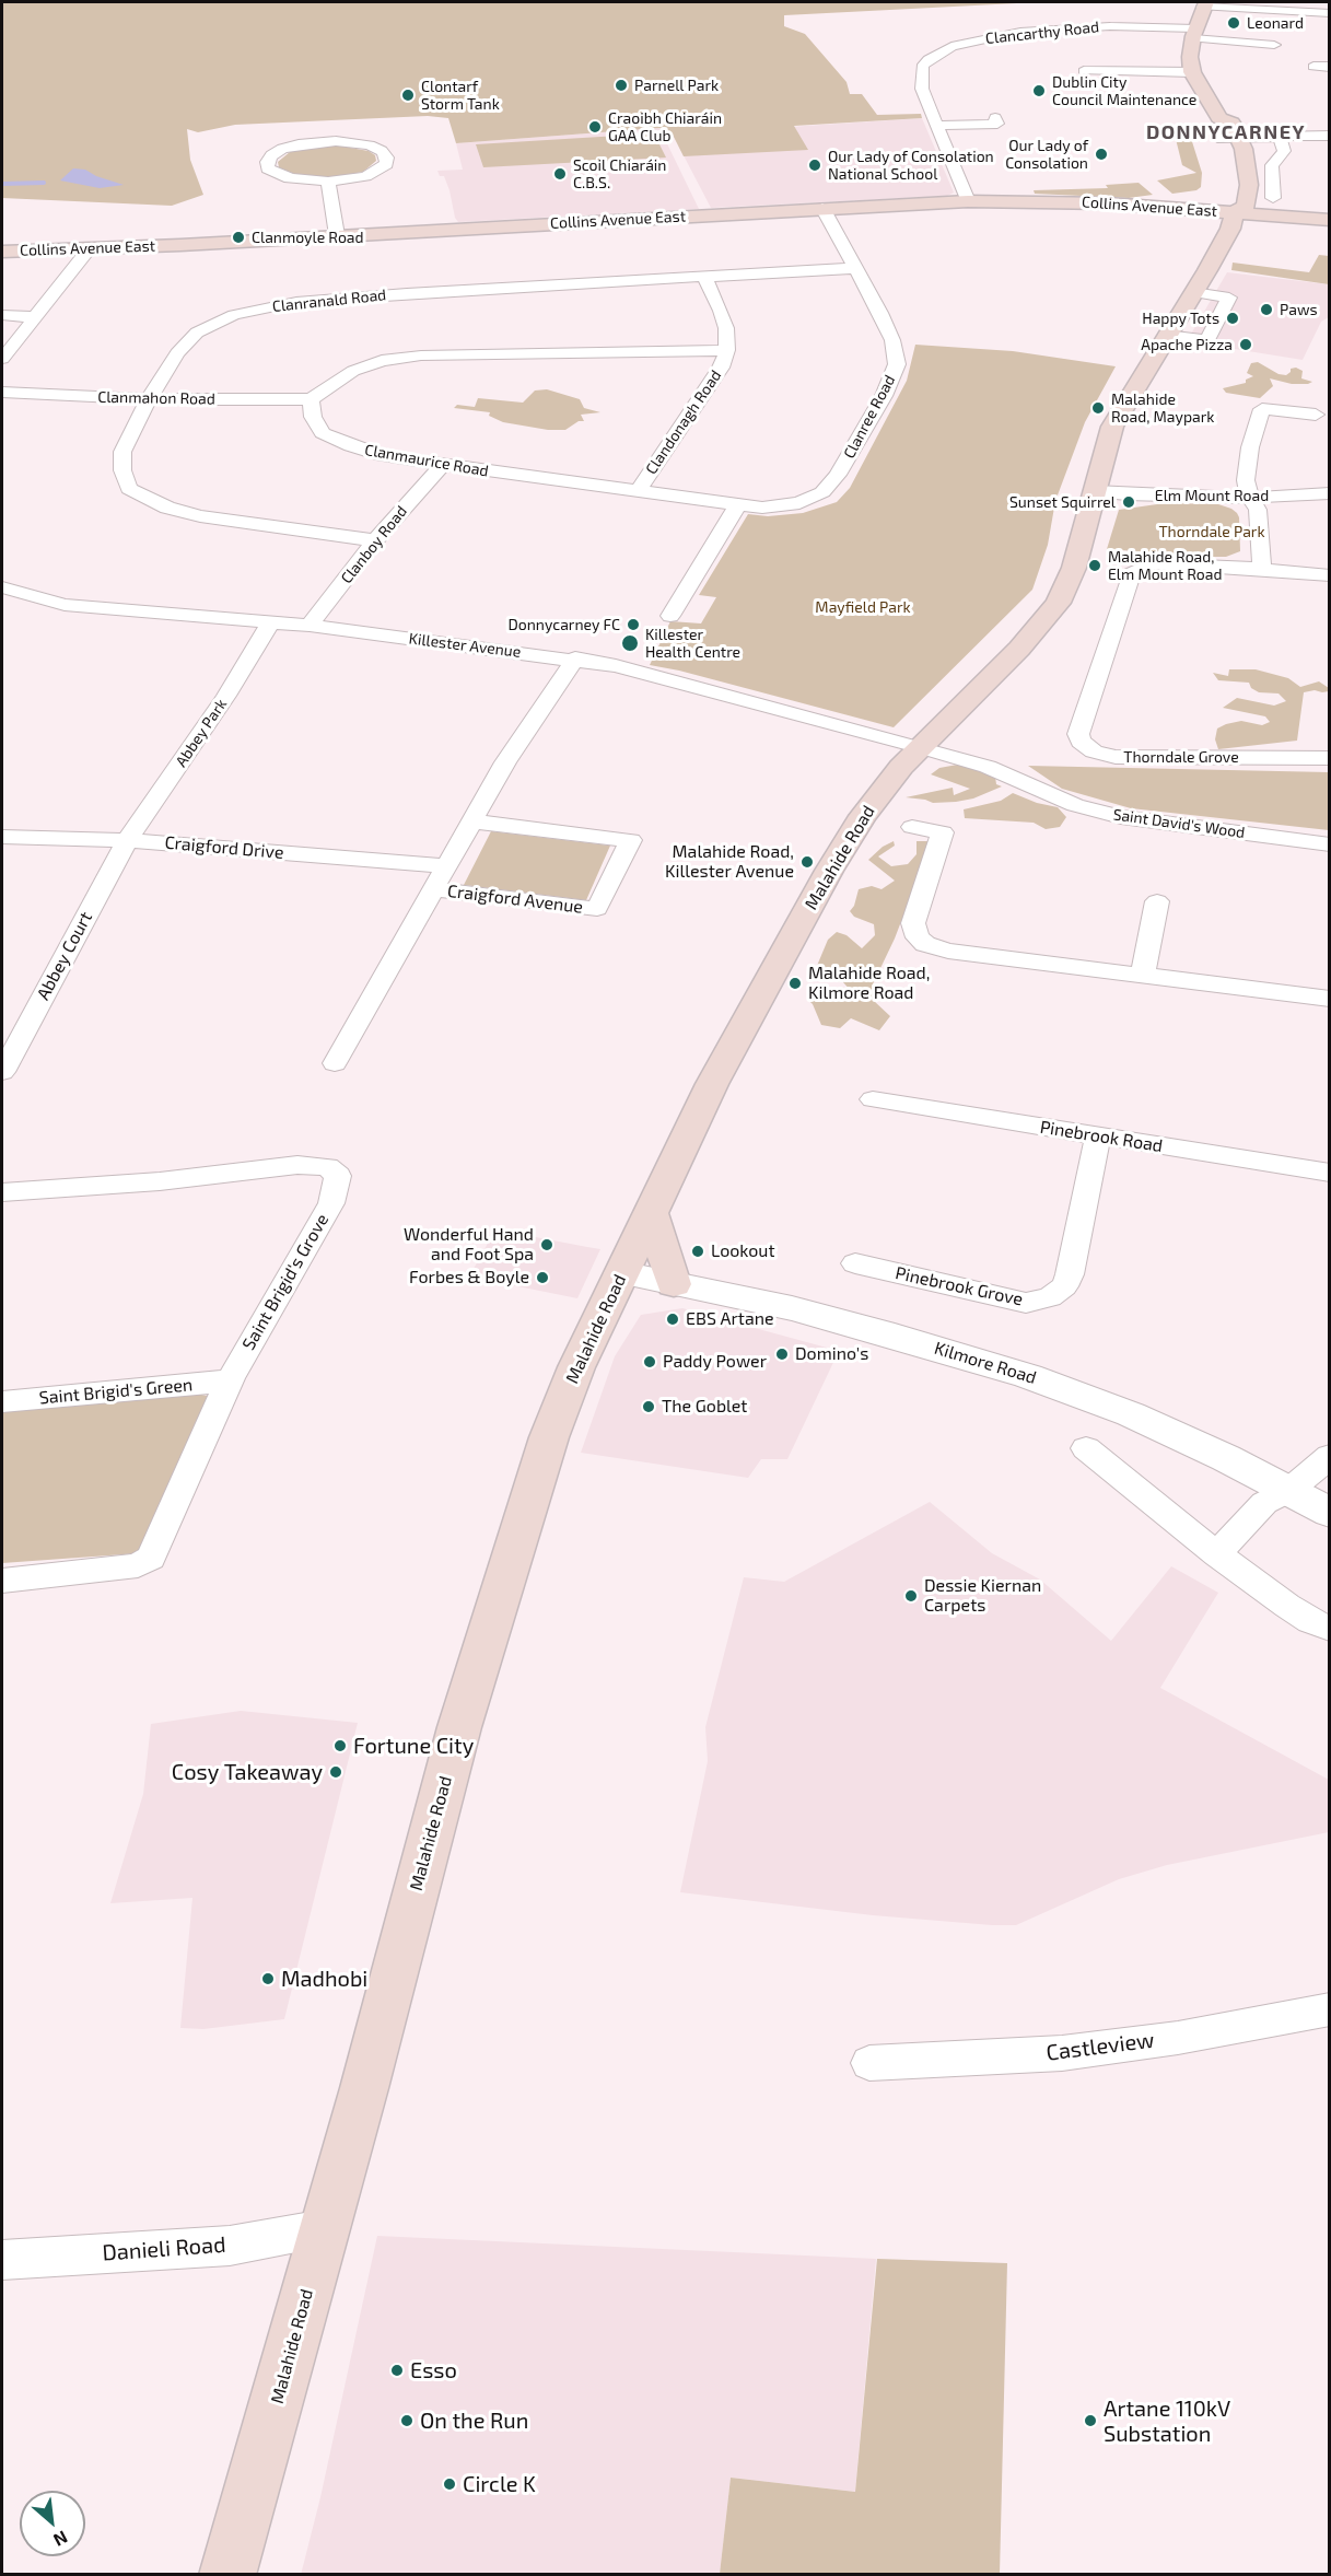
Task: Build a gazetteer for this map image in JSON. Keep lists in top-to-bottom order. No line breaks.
{"streets":{"main road":["Collins Avenue East","Malahide Road"],"street":["Clancarthy Road","Clanranald Road","Clanmahon Road","Clanree Road","Clandonagh Road","Clanmaurice Road","Elm Mount Road","Clanboy Road","Killester Avenue","Abbey Park","Thorndale Grove","Saint David's Wood","Craigford Drive","Craigford Avenue","Abbey Court","Pinebrook Road","Saint Brigid's Grove","Pinebrook Grove","Kilmore Road","Saint Brigid's Green","Castleview","Danieli Road"]},"crossings":[["Clancarthy Road","Collins Avenue East"],["Collins Avenue East","Clanree Road"],["Collins Avenue East","Malahide Road"],["Clanranald Road","Clanmahon Road"],["Clanranald Road","Clanree Road"],["Clanranald Road","Clandonagh Road"],["Clanranald Road","Clanboy Road"],["Clanmahon Road","Clanmaurice Road"],["Clanree Road","Clanmaurice Road"],["Clandonagh Road","Clanmaurice Road"],["Clanmaurice Road","Clanboy Road"],["Elm Mount Road","Malahide Road"],["Clanboy Road","Killester Avenue"],["Killester Avenue","Abbey Park"],["Killester Avenue","Saint David's Wood"],["Killester Avenue","Malahide Road"],["Killester Avenue","Craigford Avenue"],["Abbey Park","Craigford Drive"],["Abbey Park","Abbey Court"],["Saint David's Wood","Malahide Road"],["Craigford Drive","Craigford Avenue"],["Craigford Drive","Abbey Court"],["Malahide Road","Kilmore Road"],["Malahide Road","Danieli Road"],["Pinebrook Road","Pinebrook Grove"],["Saint Brigid's Grove","Saint Brigid's Green"]],"districts":["DONNYCARNEY"],"parks":["Thorndale Park","Mayfield Park"],"places":["Leonard","Parnell Park","Dublin City Council Maintenance","Clontarf Storm Tank","Craoibh Chiaráin GAA Club","Our Lady of Consolation","Our Lady of Consolation National School","Scoil Chiaráin C.B.S.","Clanmoyle Road","Paws","Happy Tots","Apache Pizza","Malahide Road, Maypark","Sunset Squirrel","Malahide Road, Elm Mount Road","Donnycarney FC","Killester Health Centre","Malahide Road, Killester Avenue","Malahide Road, Kilmore Road","Wonderful Hand and Foot Spa","Lookout","Forbes & Boyle","EBS Artane","Domino's","Paddy Power","The Goblet","Dessie Kiernan Carpets","Fortune City","Cosy Takeaway","Madhobi","Esso","On the Run","Artane 110kV Substation","Circle K"],"north":"bottom right"}
